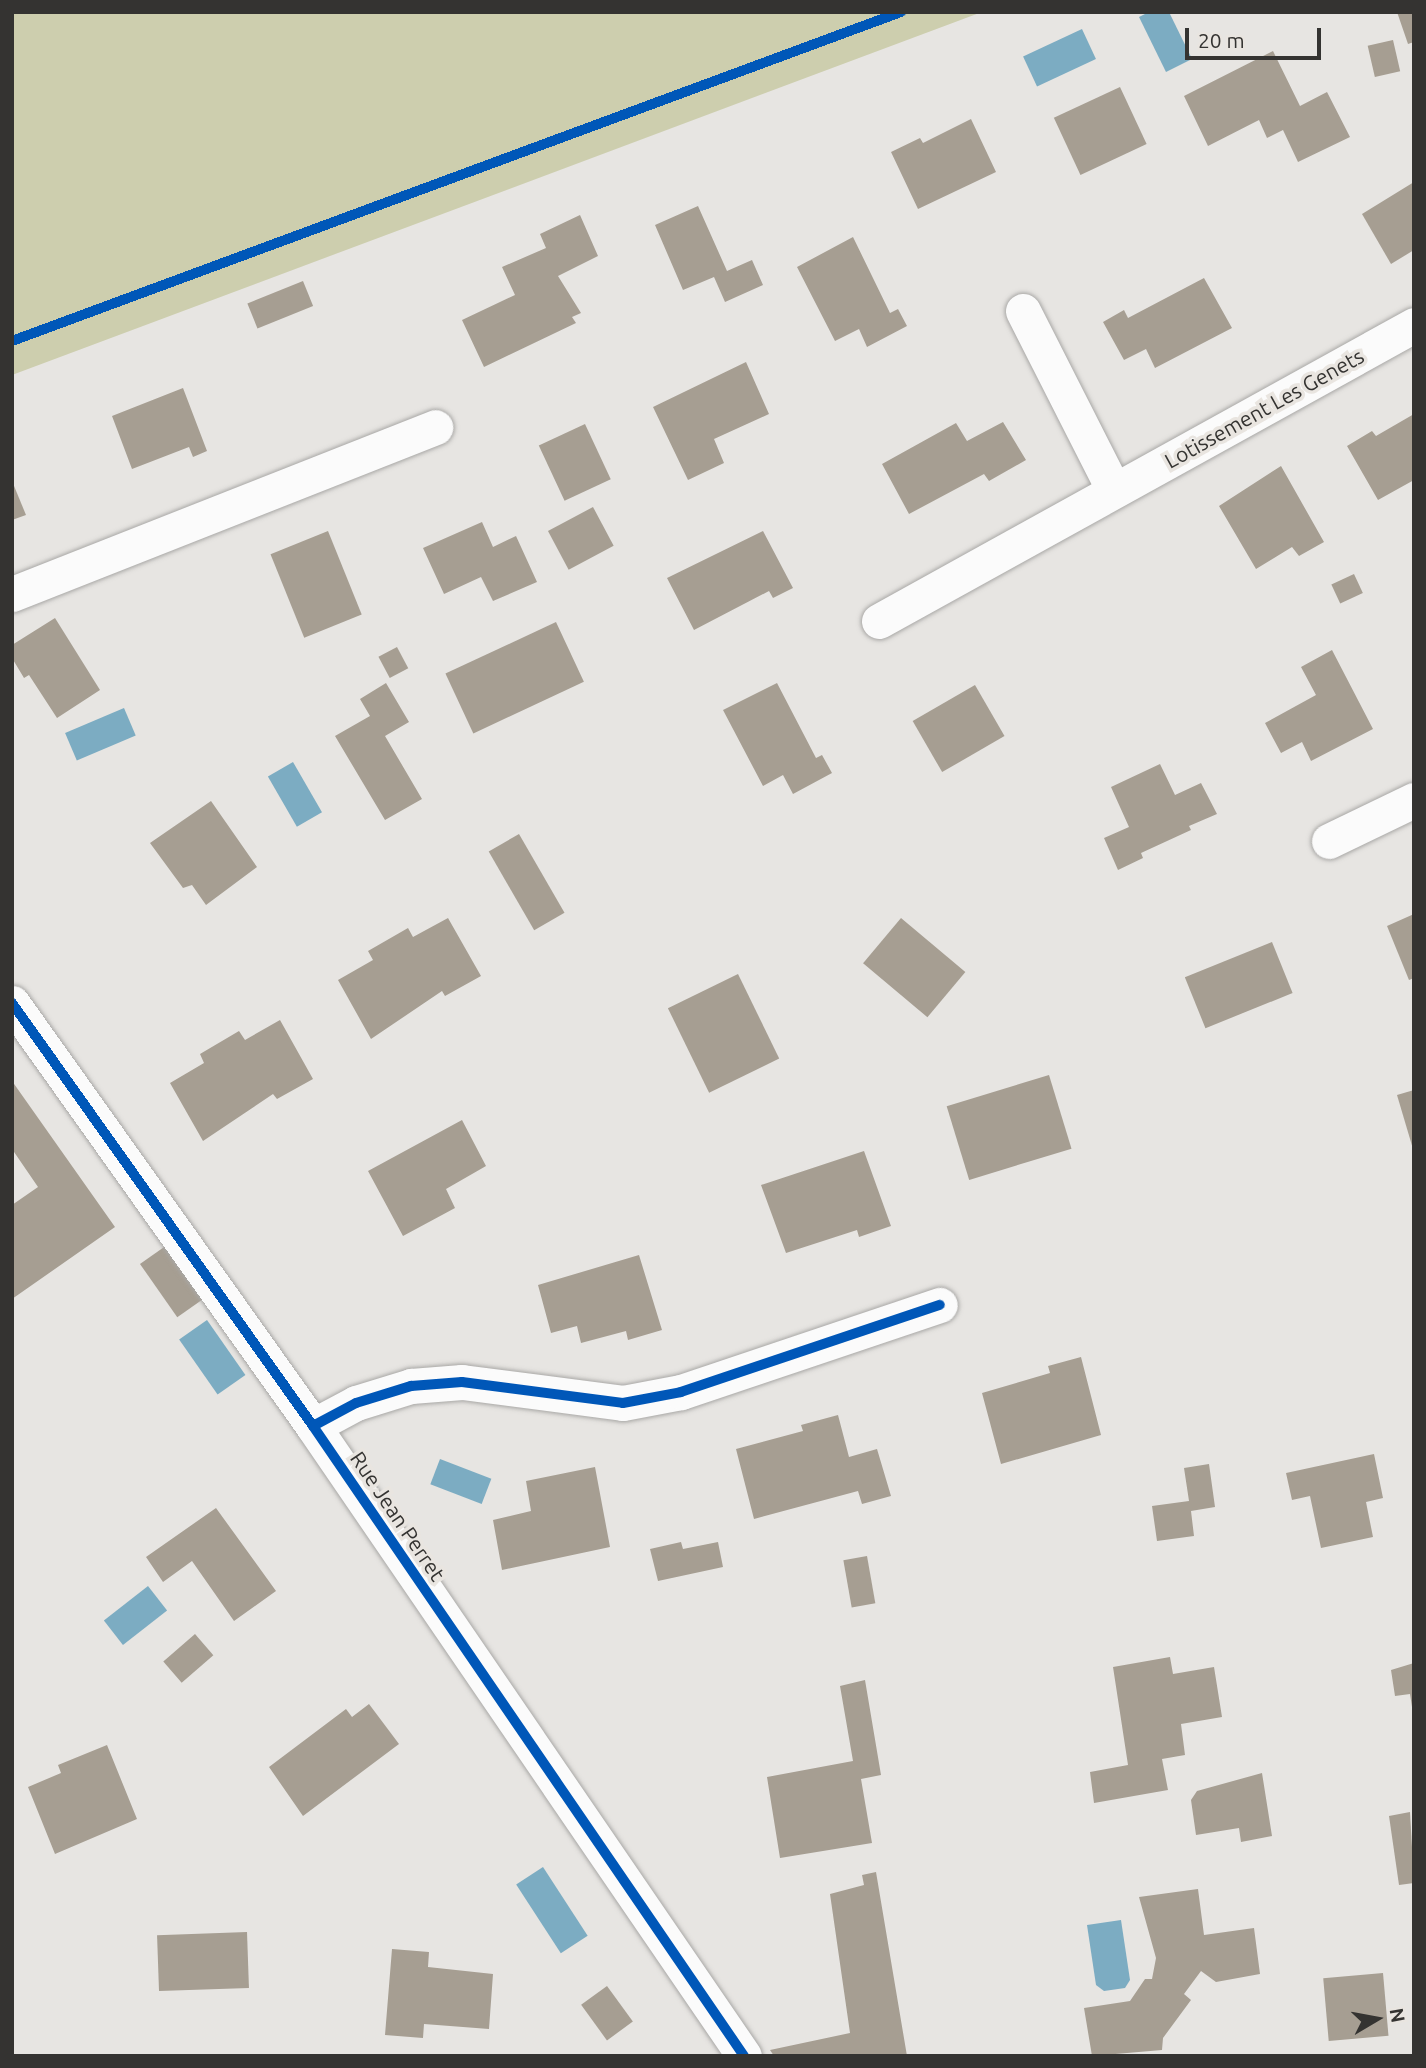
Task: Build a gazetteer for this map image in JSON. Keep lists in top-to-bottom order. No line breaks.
{"streets":{"street":["Lotissement Les Genets","Rue Jean Perret"]},"scale_bar":"20 m","north":"right"}
